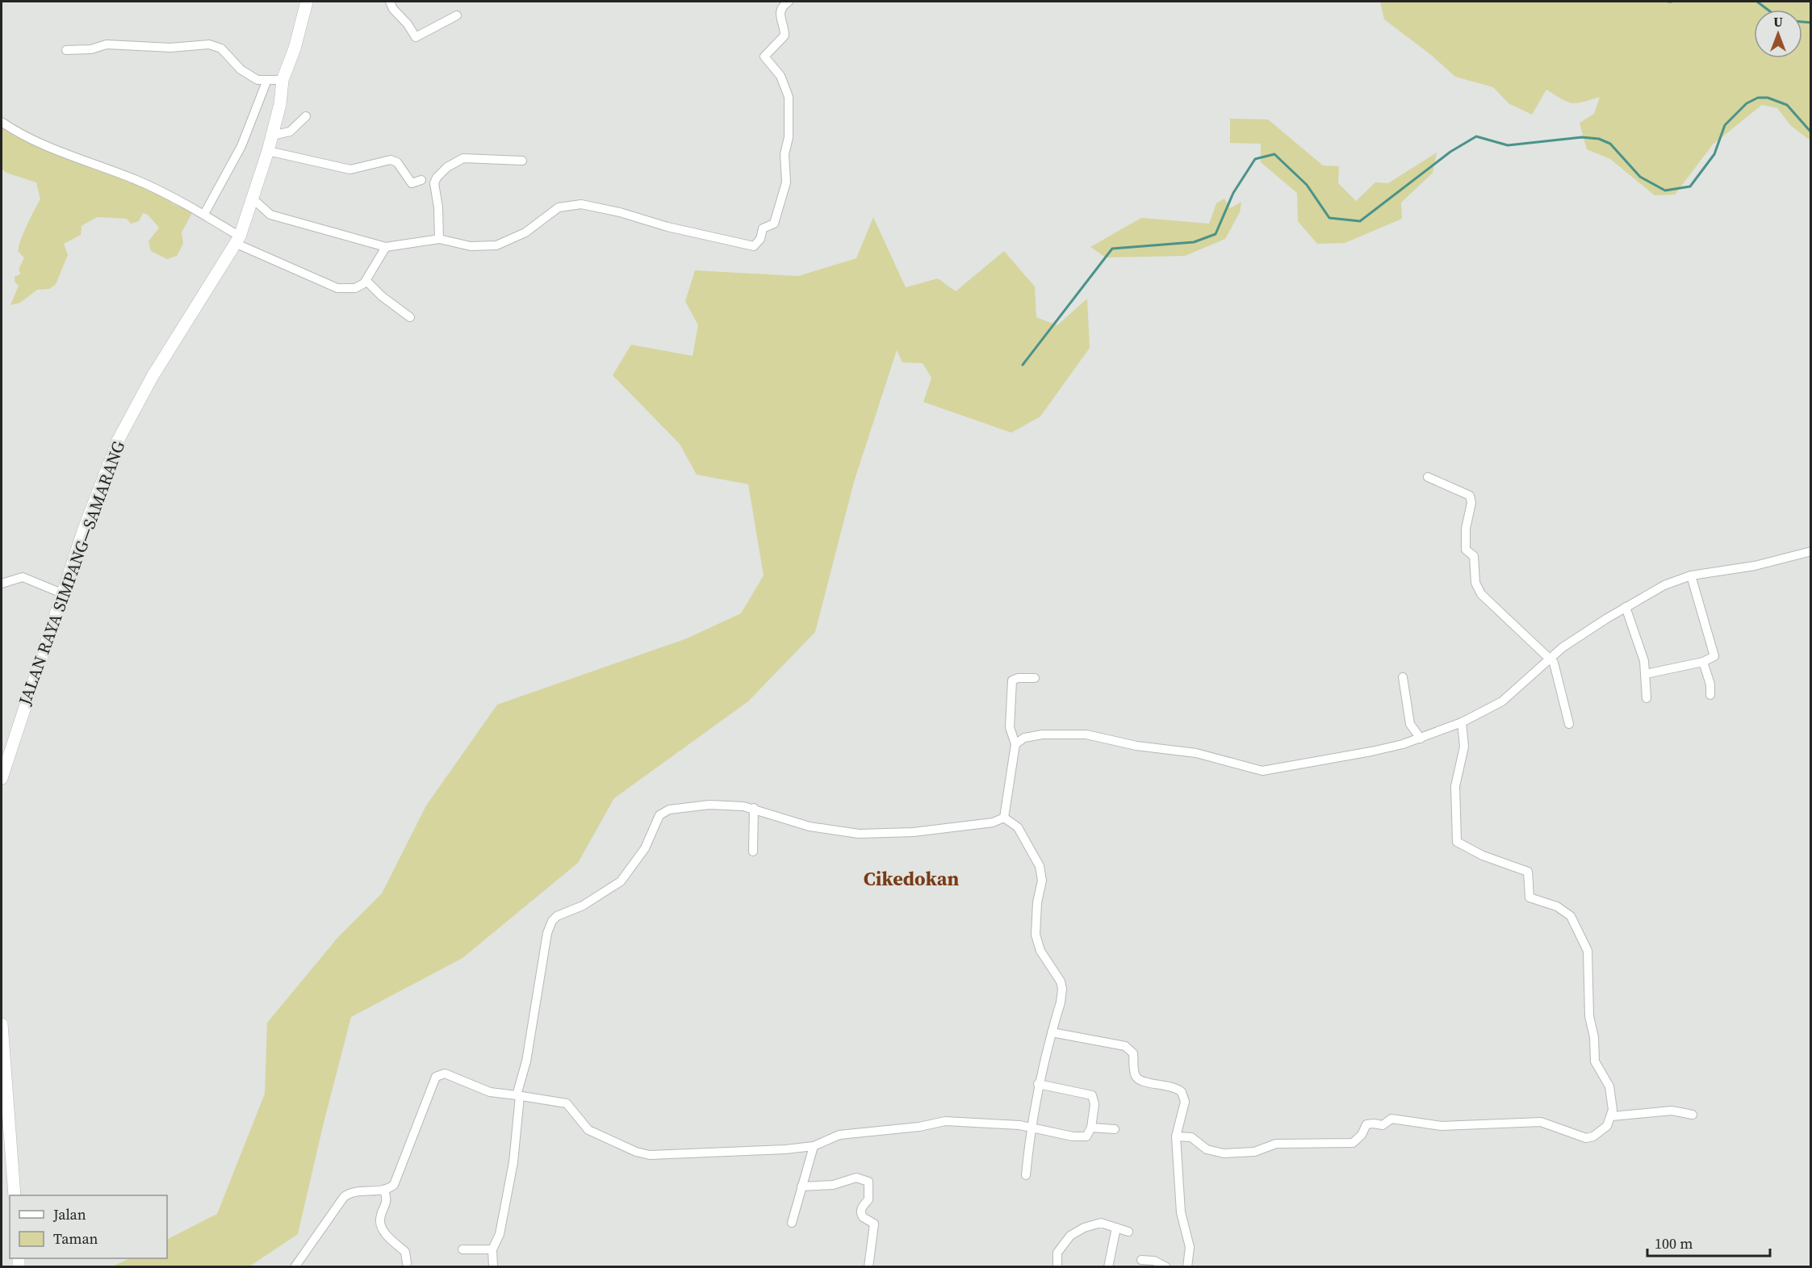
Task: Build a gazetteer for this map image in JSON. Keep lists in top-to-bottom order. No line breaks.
{"streets":{"main road":["JALAN RAYA SIMPANG—SAMARANG"]},"districts":["Cikedokan"],"legend":["Jalan","Taman"],"scale_bar":"100 m","north":"top"}
